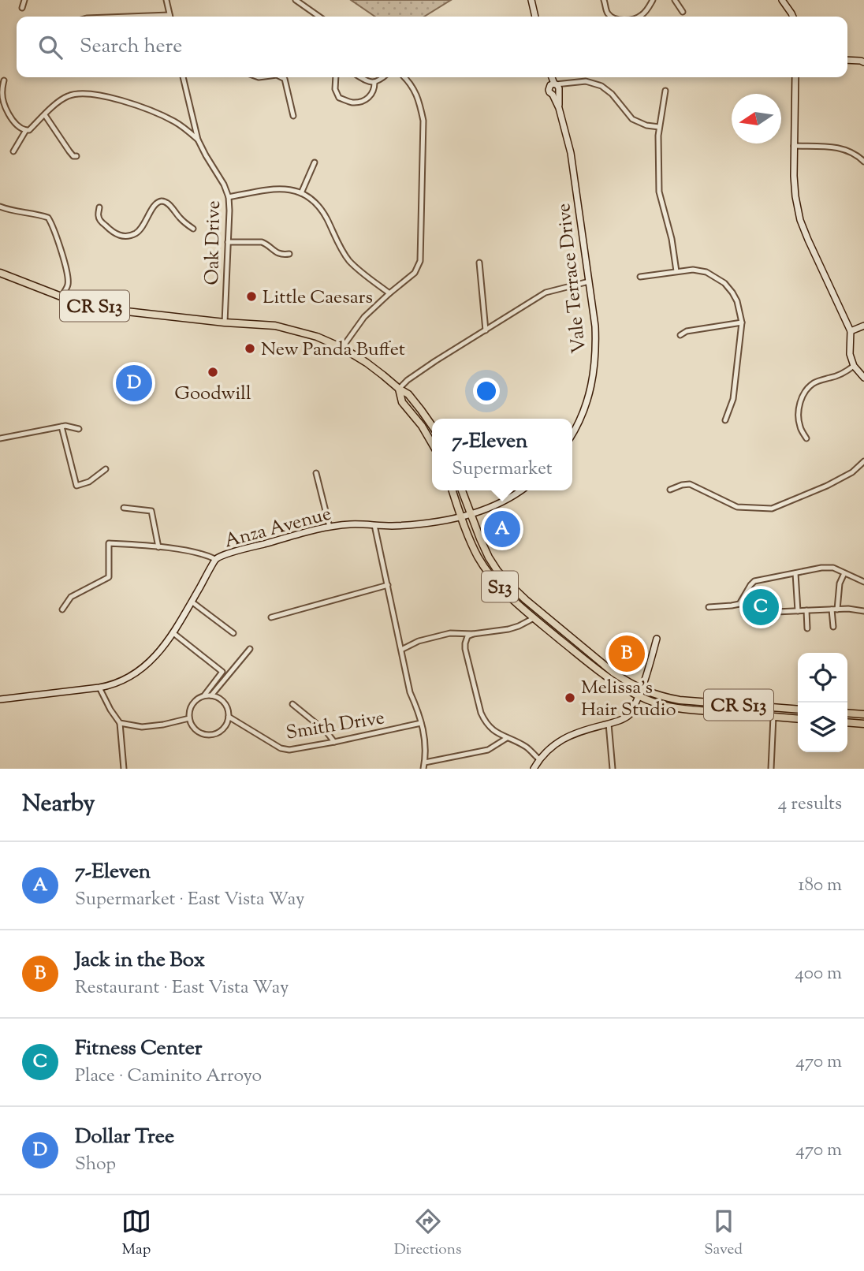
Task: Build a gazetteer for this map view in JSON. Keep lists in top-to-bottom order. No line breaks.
{"streets":{"main road":["CR S13","S13"],"street":["Oak Drive","Vale Terrace Drive","Anza Avenue","Smith Drive"]},"crossings":[["Oak Drive","CR S13"],["CR S13","S13"],["Anza Avenue","S13"]],"places":["Little Caesars","New Panda Buffet","Goodwill","Melissa's Hair Studio"],"north":"left","page":{"search":"Search here","pins":["D","A","C","B"],"popup":["7-Eleven","Supermarket"],"heading":["Nearby","4 results"],"list":[{"mark":"A","name":"7-Eleven","note":"Supermarket · East Vista Way","value":"180 m"},{"mark":"B","name":"Jack in the Box","note":"Restaurant · East Vista Way","value":"400 m"},{"mark":"C","name":"Fitness Center","note":"Place · Caminito Arroyo","value":"470 m"},{"mark":"D","name":"Dollar Tree","note":"Shop","value":"470 m"}],"nav":["Map","Directions","Saved"]}}
